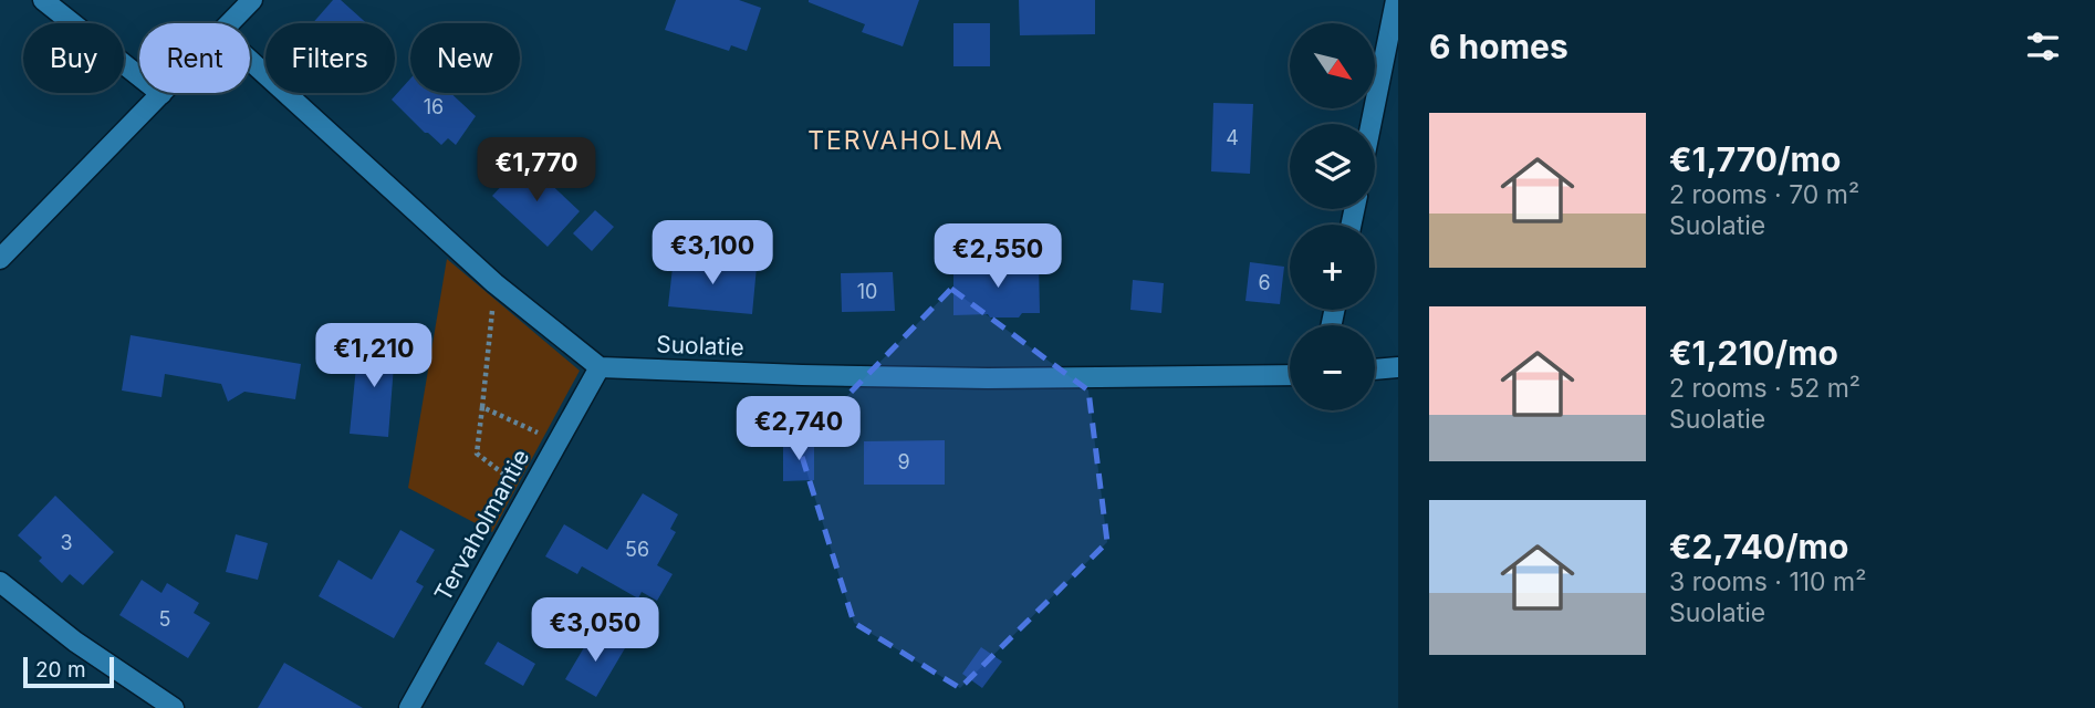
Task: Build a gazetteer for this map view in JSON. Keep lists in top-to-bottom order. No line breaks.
{"streets":{"street":["Suolatie","Tervaholmantie"]},"crossings":[["Suolatie","Tervaholmantie"]],"districts":["TERVAHOLMA"],"house_numbers":["16","4","6","10","9","3","56","5"],"scale_bar":"20 m","north":"bottom right","page":{"heading":"6 homes","map_buttons":["+","−"],"chip":["Buy","Rent","Filters","New"],"list":[{"name":"€1,770/mo","note":"2 rooms · 70 m² · Suolatie"},{"name":"€1,210/mo","note":"2 rooms · 52 m² · Suolatie"},{"name":"€2,740/mo","note":"3 rooms · 110 m² · Suolatie"}],"price":["€1,770","€3,100","€2,550","€1,210","€2,740","€3,050"],"scale":"20 m"}}
